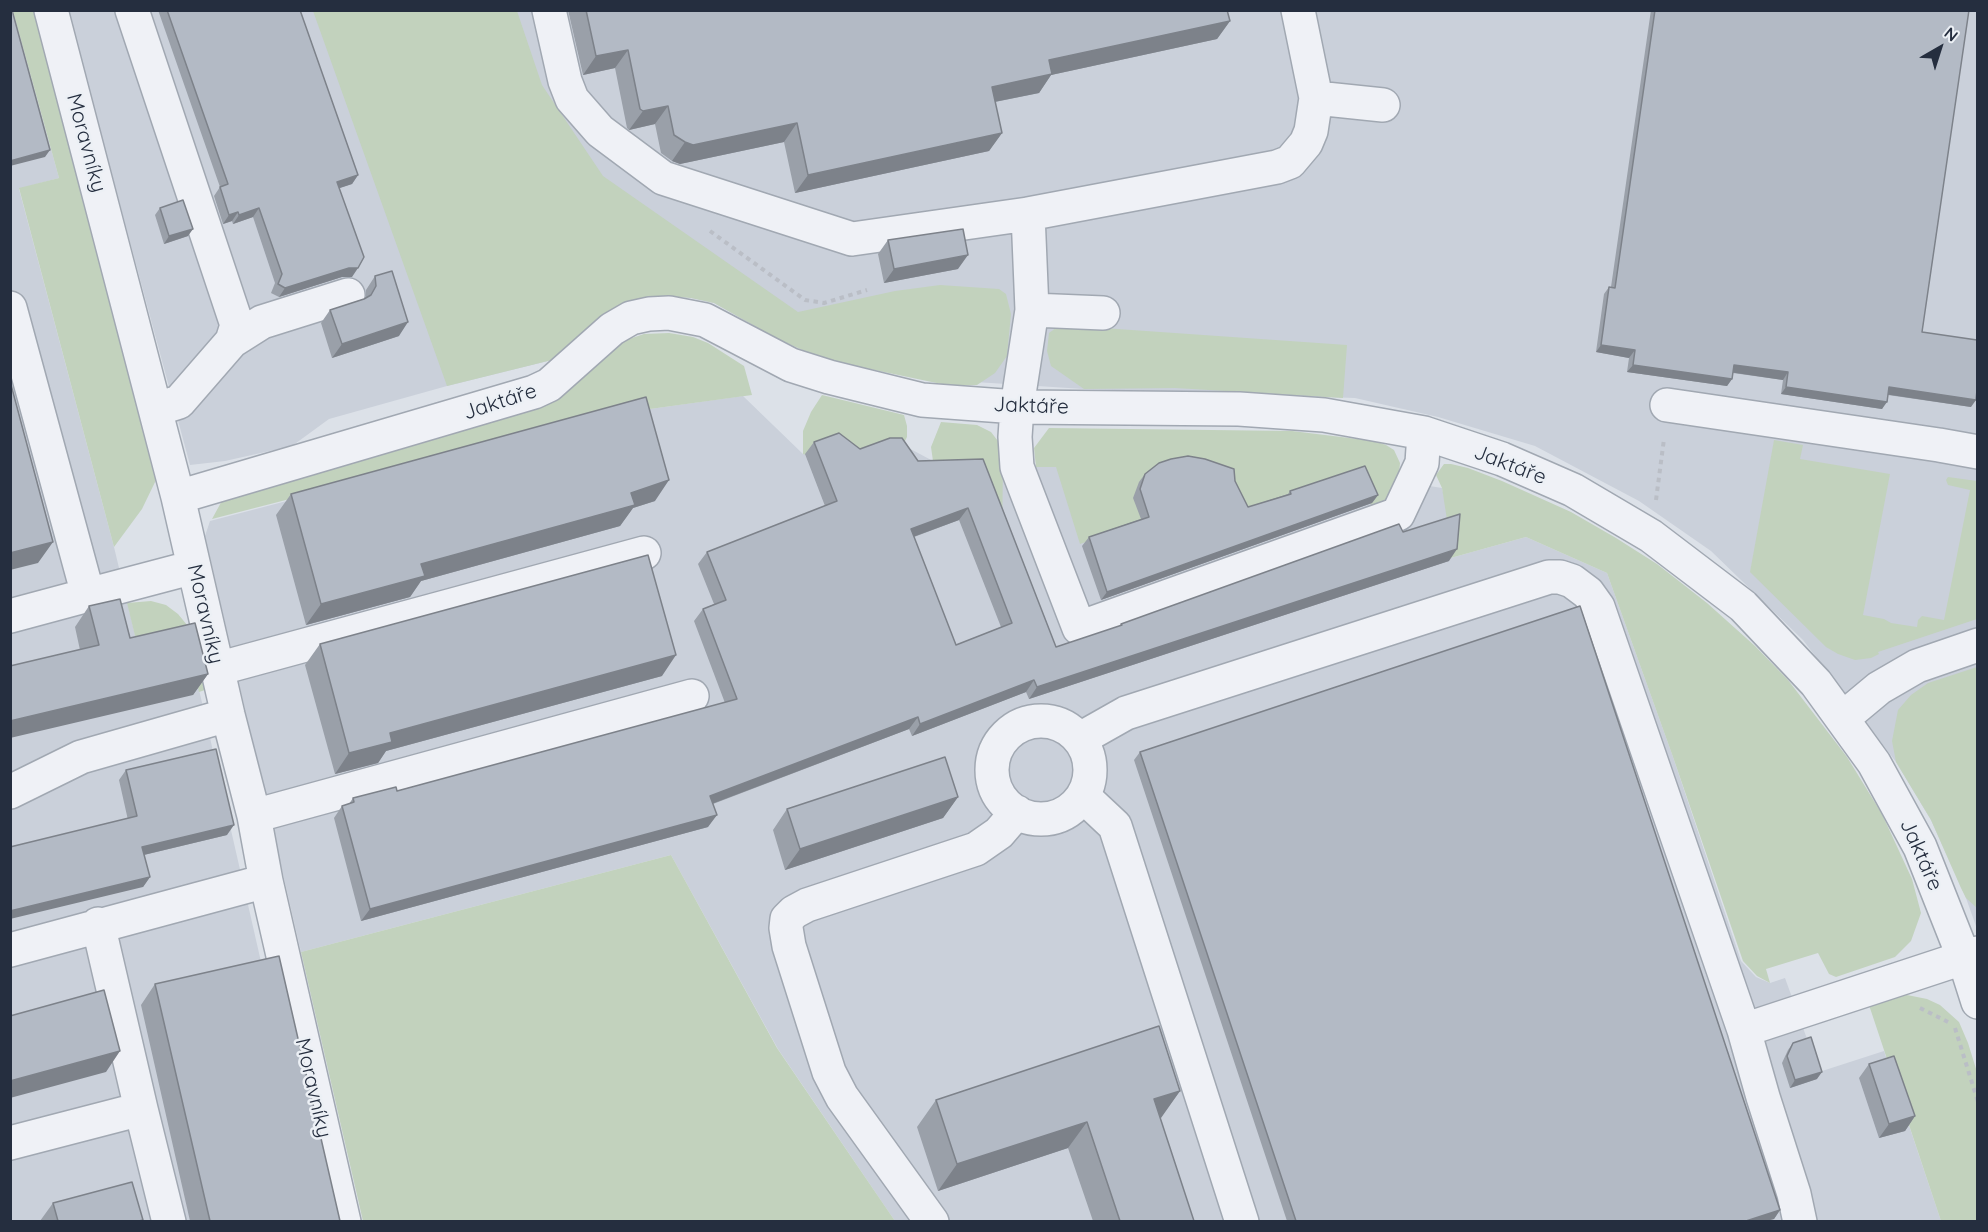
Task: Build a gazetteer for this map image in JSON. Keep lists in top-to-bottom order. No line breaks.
{"streets":{"street":["Moravníky","Jaktáře"]},"crossings":[["Moravníky","Jaktáře"]],"north":"top right"}
